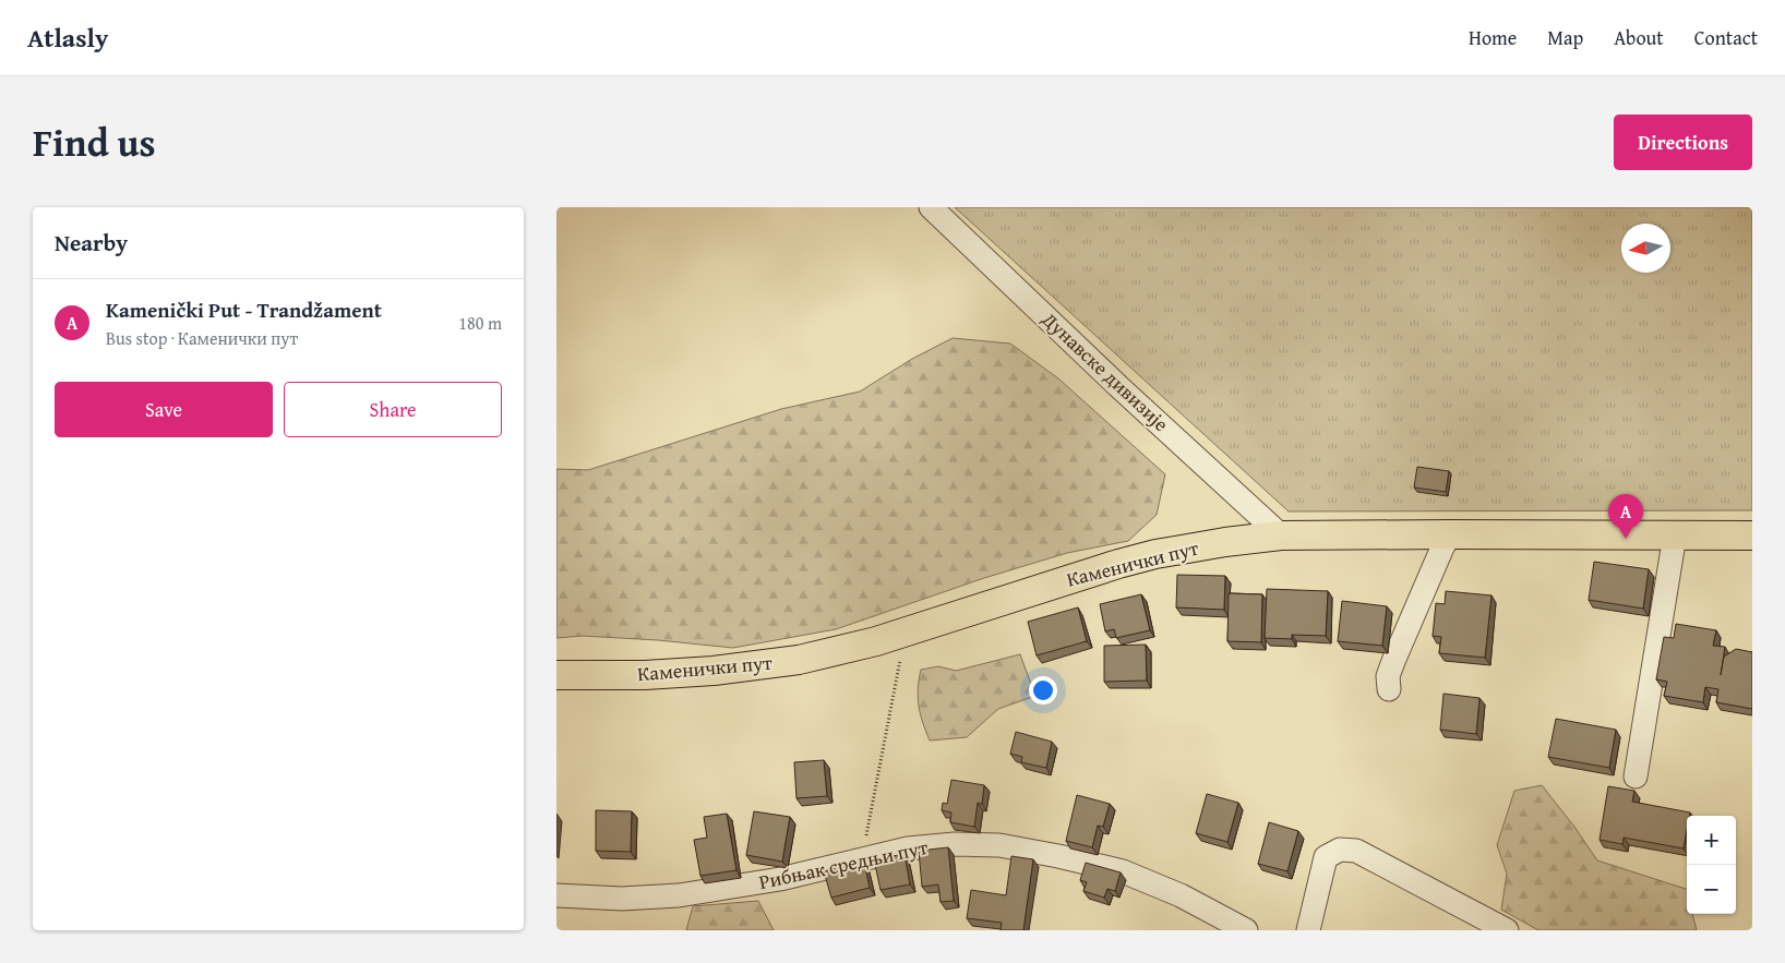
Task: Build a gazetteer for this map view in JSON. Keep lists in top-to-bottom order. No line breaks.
{"streets":{"main road":["Каменички пут"],"street":["Дунавске дивизије","Рибњак средњи пут"]},"crossings":[["Дунавске дивизије","Каменички пут"]],"north":"left","page":{"header":"Atlasly","nav":["Home","Map","About","Contact"],"title":"Find us","buttons":["Directions",["Save","Share"]],"heading":"Nearby","list":[{"mark":"A","name":"Kamenički Put - Trandžament","note":"Bus stop · Каменички пут","value":"180 m"}],"pins":"A","map_buttons":["+","−"]}}
